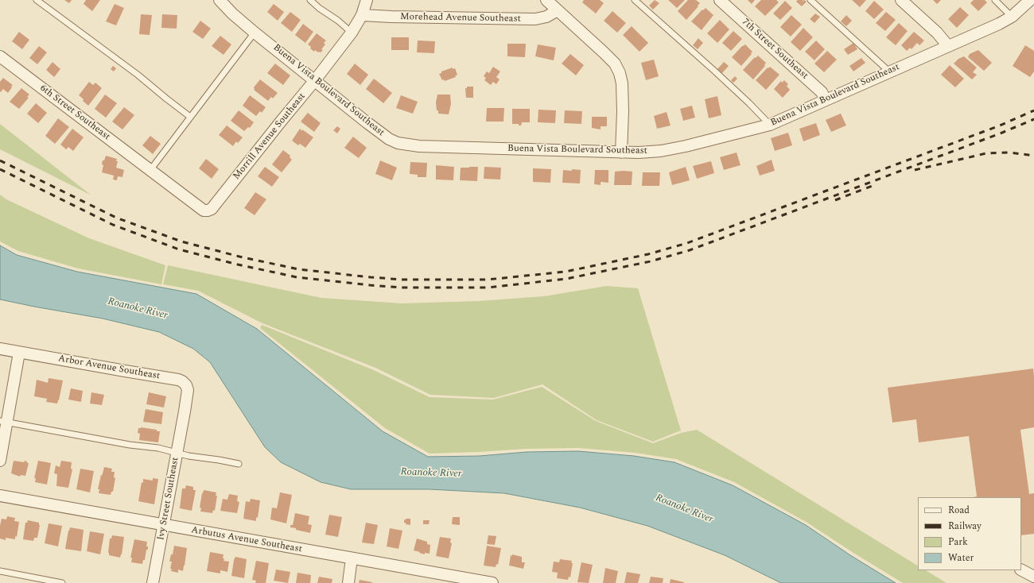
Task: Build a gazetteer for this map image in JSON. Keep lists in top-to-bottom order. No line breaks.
{"streets":{"street":["Morehead Avenue Southeast","7th Street Southeast","Buena Vista Boulevard Southeast","6th Street Southeast","Morrill Avenue Southeast","Arbor Avenue Southeast","Ivy Street Southeast","Arbutus Avenue Southeast"]},"crossings":[["Morehead Avenue Southeast","Morrill Avenue Southeast"],["7th Street Southeast","Buena Vista Boulevard Southeast"],["Buena Vista Boulevard Southeast","Morrill Avenue Southeast"],["6th Street Southeast","Morrill Avenue Southeast"],["Arbor Avenue Southeast","Ivy Street Southeast"],["Ivy Street Southeast","Arbutus Avenue Southeast"]],"water":["Roanoke River"],"legend":["Road","Railway","Park","Water"]}
